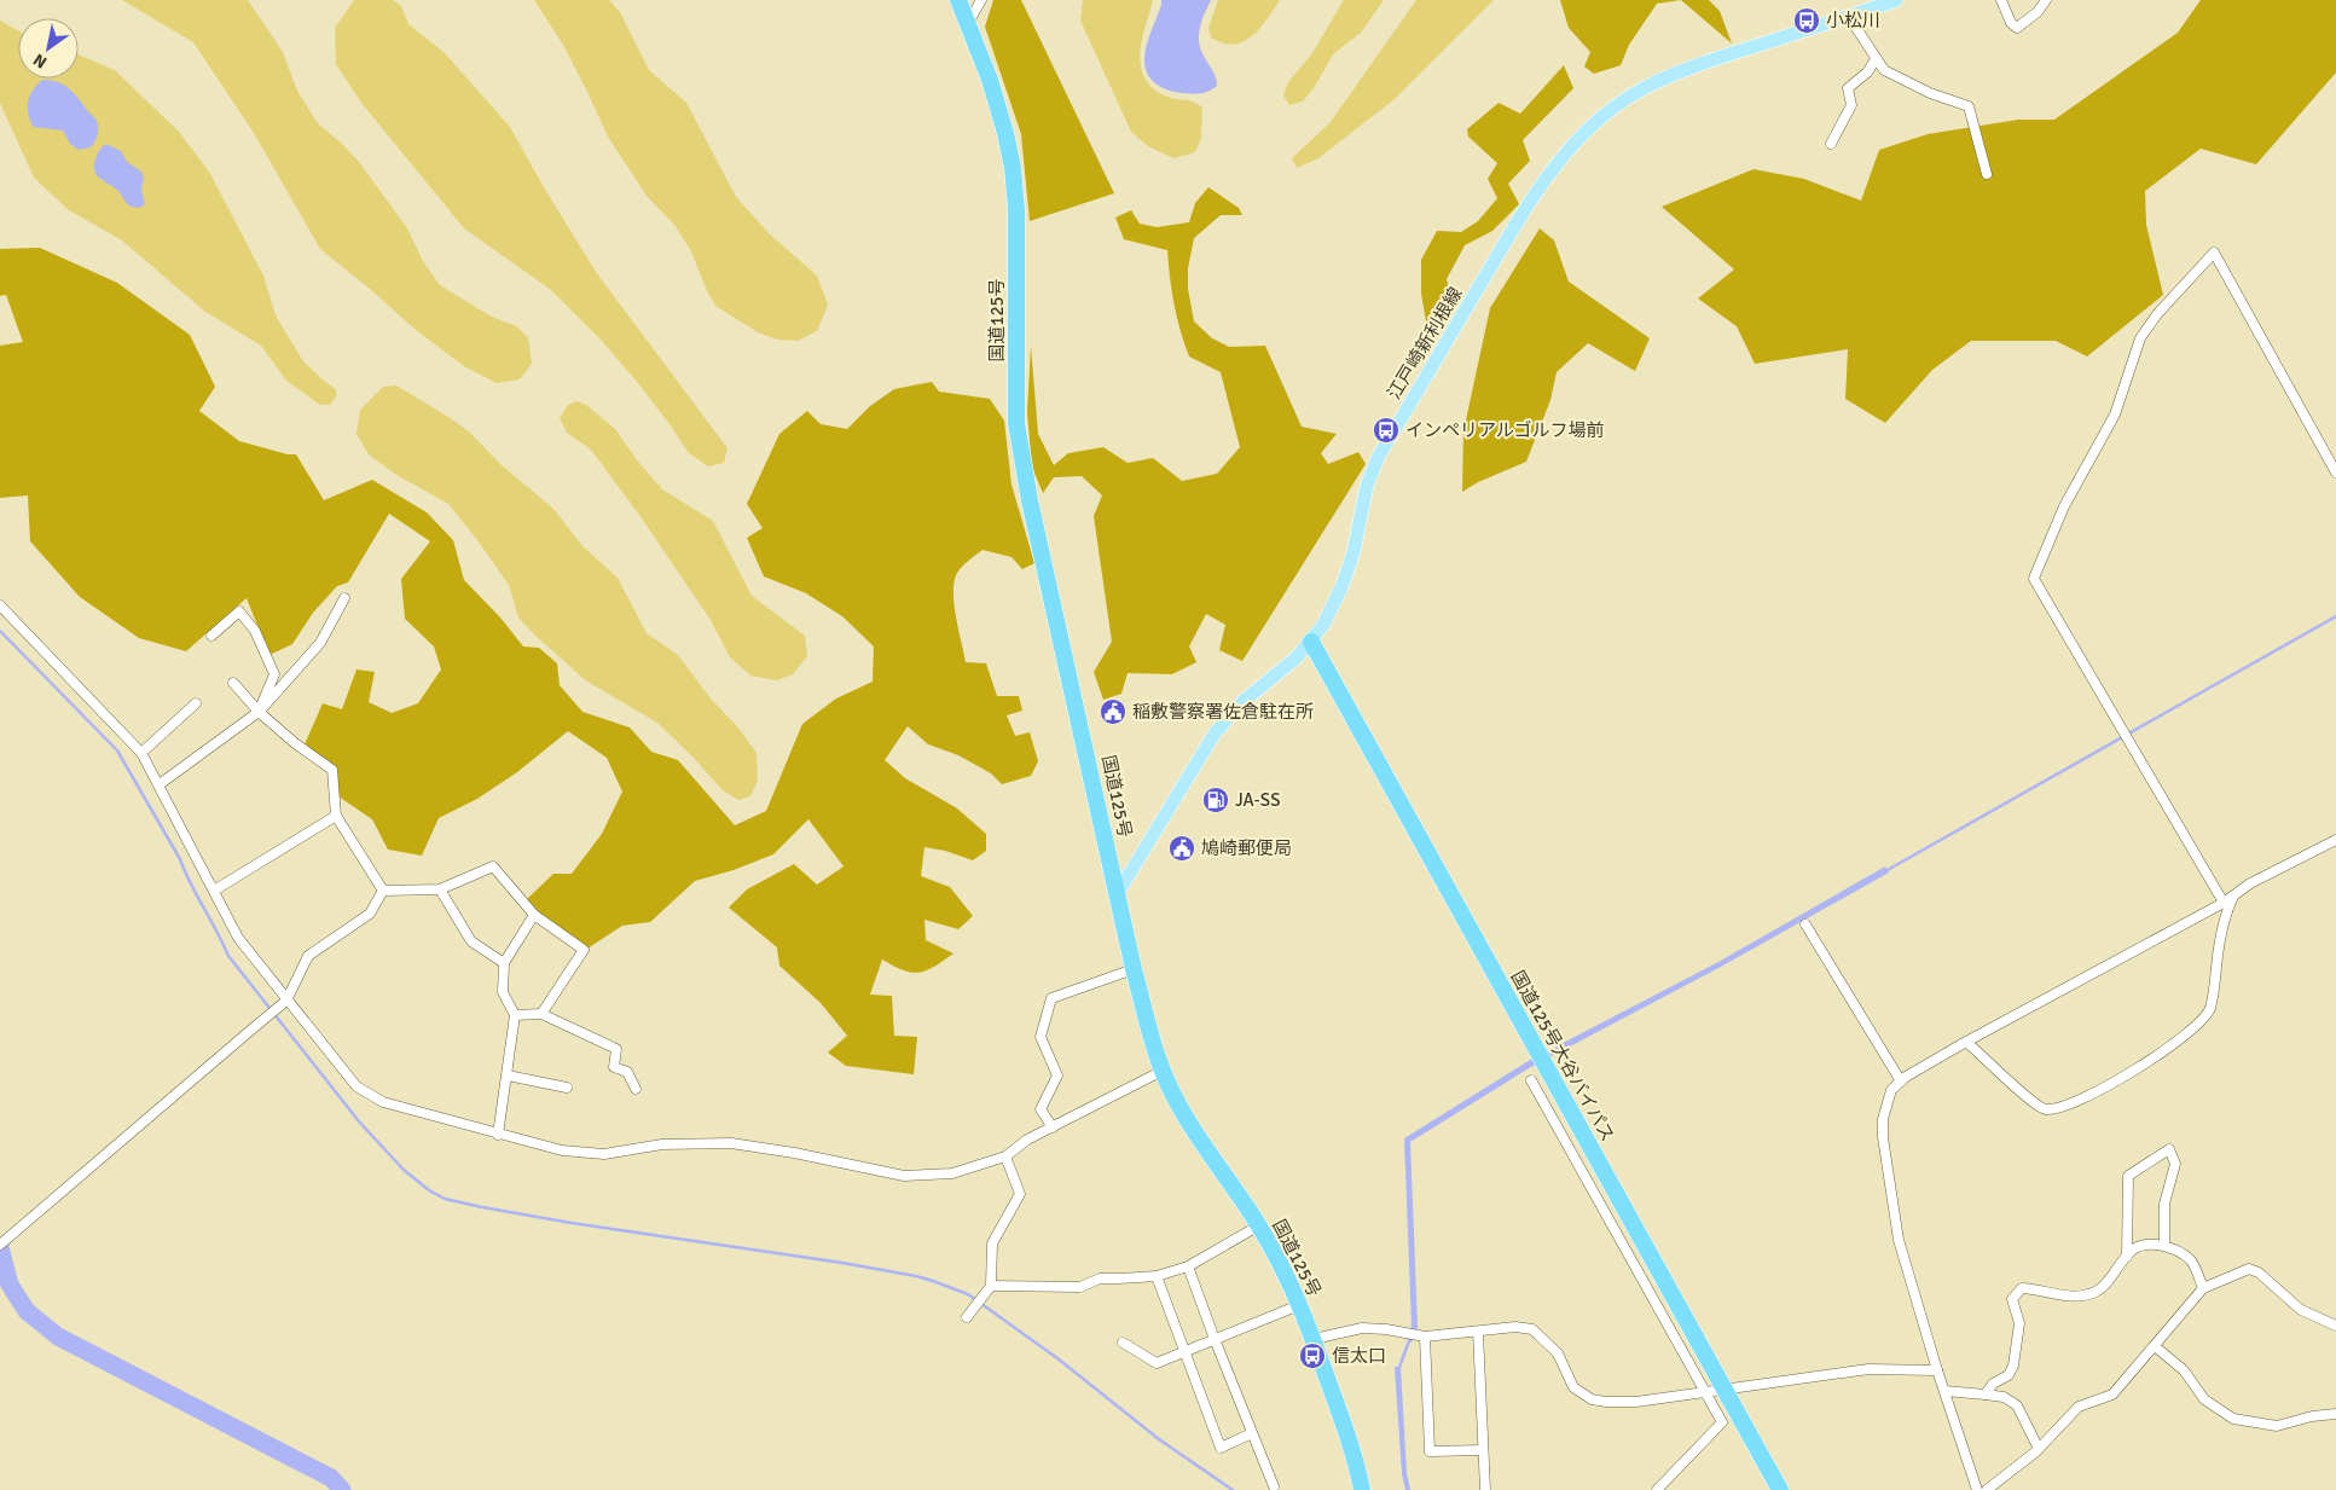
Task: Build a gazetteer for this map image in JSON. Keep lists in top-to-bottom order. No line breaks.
{"streets":{"highway":["国道125号","国道125号大谷バイパス"],"main road":["江戸崎新利根線"]},"crossings":[["国道125号","江戸崎新利根線"],["江戸崎新利根線","国道125号大谷バイパス"]],"places":{"bus stop":["小松川","インペリアルゴルフ場前","信太口"],"public building":["稲敷警察署佐倉駐在所","鳩崎郵便局"],"fuel station":["JA-SS"]},"north":"bottom left"}
